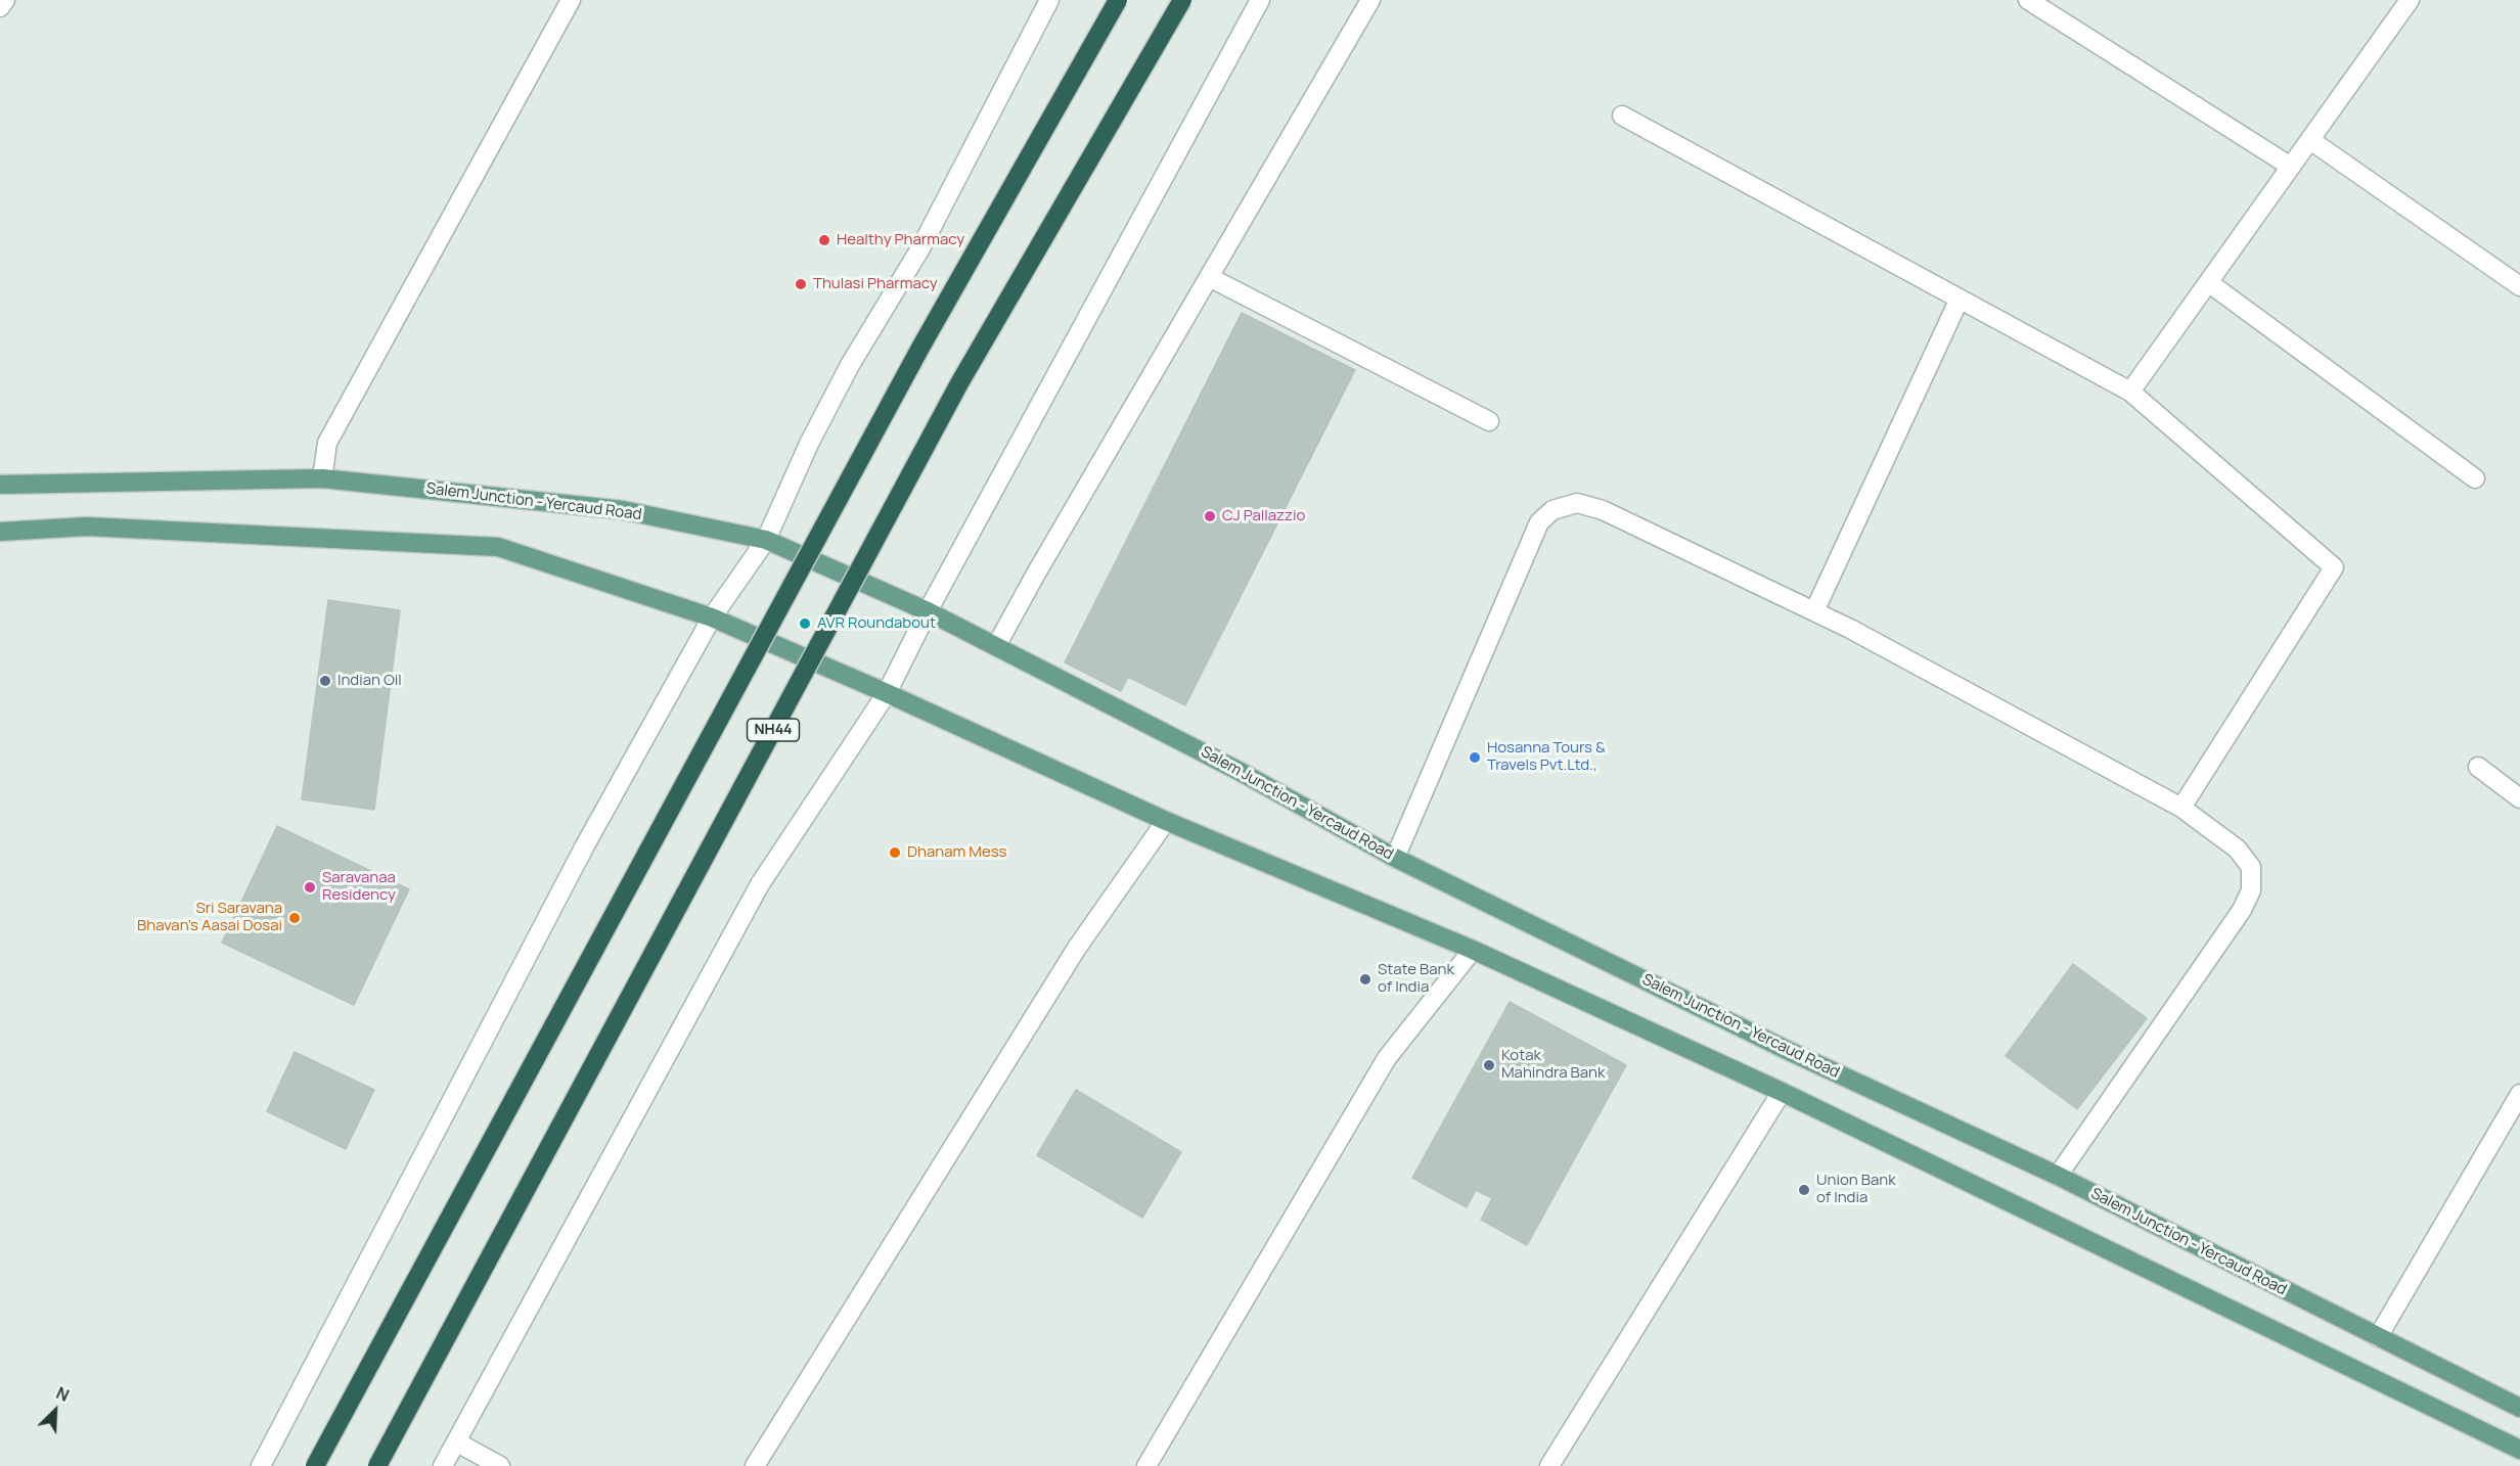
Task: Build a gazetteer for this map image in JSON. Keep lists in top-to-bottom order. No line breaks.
{"streets":{"highway":["NH44"],"main road":["Salem Junction - Yercaud Road"]},"places":["Healthy Pharmacy","Thulasi Pharmacy","CJ Pallazzio","AVR Roundabout","Indian Oil","Hosanna Tours & Travels Pvt.Ltd.,","Dhanam Mess","Saravanaa Residency","Sri Saravana Bhavan's Aasai Dosai","State Bank of India","Kotak Mahindra Bank","Union Bank of India"],"north":"top right"}
